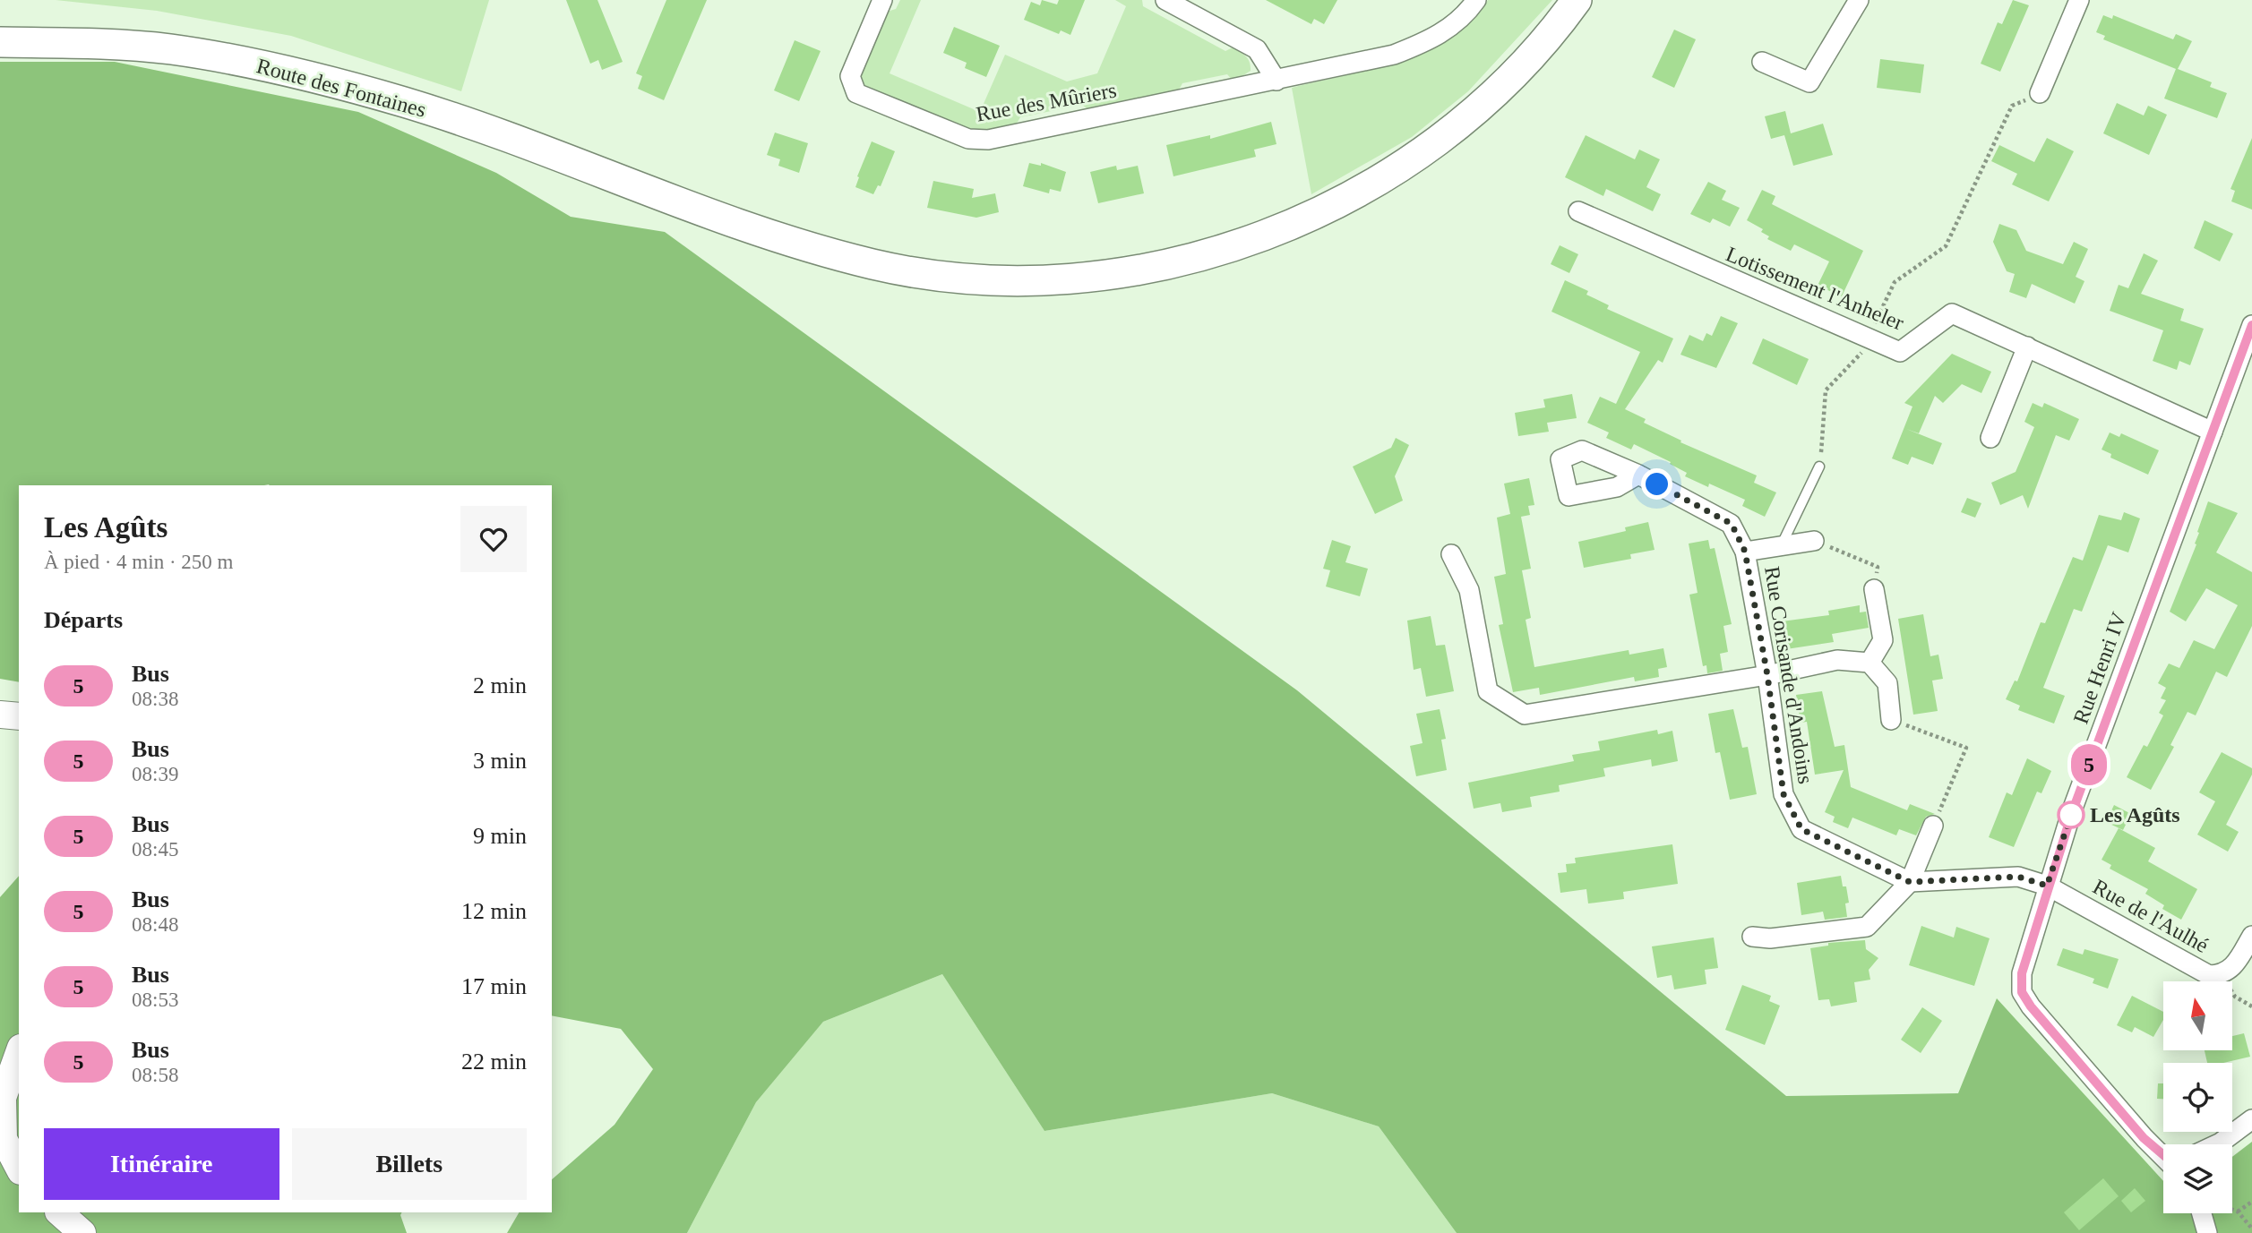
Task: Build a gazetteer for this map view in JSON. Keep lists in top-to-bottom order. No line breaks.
{"streets":{"main road":["Route des Fontaines"],"street":["Rue des Mûriers","Lotissement l'Anheler","Rue Henri IV","Rue Corisande d'Andoins","Rue de l'Aulhé"]},"crossings":[["Lotissement l'Anheler","Rue Henri IV"],["Rue Henri IV","Rue Corisande d'Andoins"],["Rue Henri IV","Rue de l'Aulhé"],["Rue Corisande d'Andoins","Rue de l'Aulhé"]],"places":["Les Agûts"],"lines":["bus line 5"],"north":"top","page":{"on_map":"5","heading":[["Les Agûts","À pied · 4 min · 250 m"],"Départs"],"list":[{"mark":"5","name":"Bus","note":"08:38","value":"2 min"},{"mark":"5","name":"Bus","note":"08:39","value":"3 min"},{"mark":"5","name":"Bus","note":"08:45","value":"9 min"},{"mark":"5","name":"Bus","note":"08:48","value":"12 min"},{"mark":"5","name":"Bus","note":"08:53","value":"17 min"},{"mark":"5","name":"Bus","note":"08:58","value":"22 min"}],"buttons":["Itinéraire","Billets"]}}
